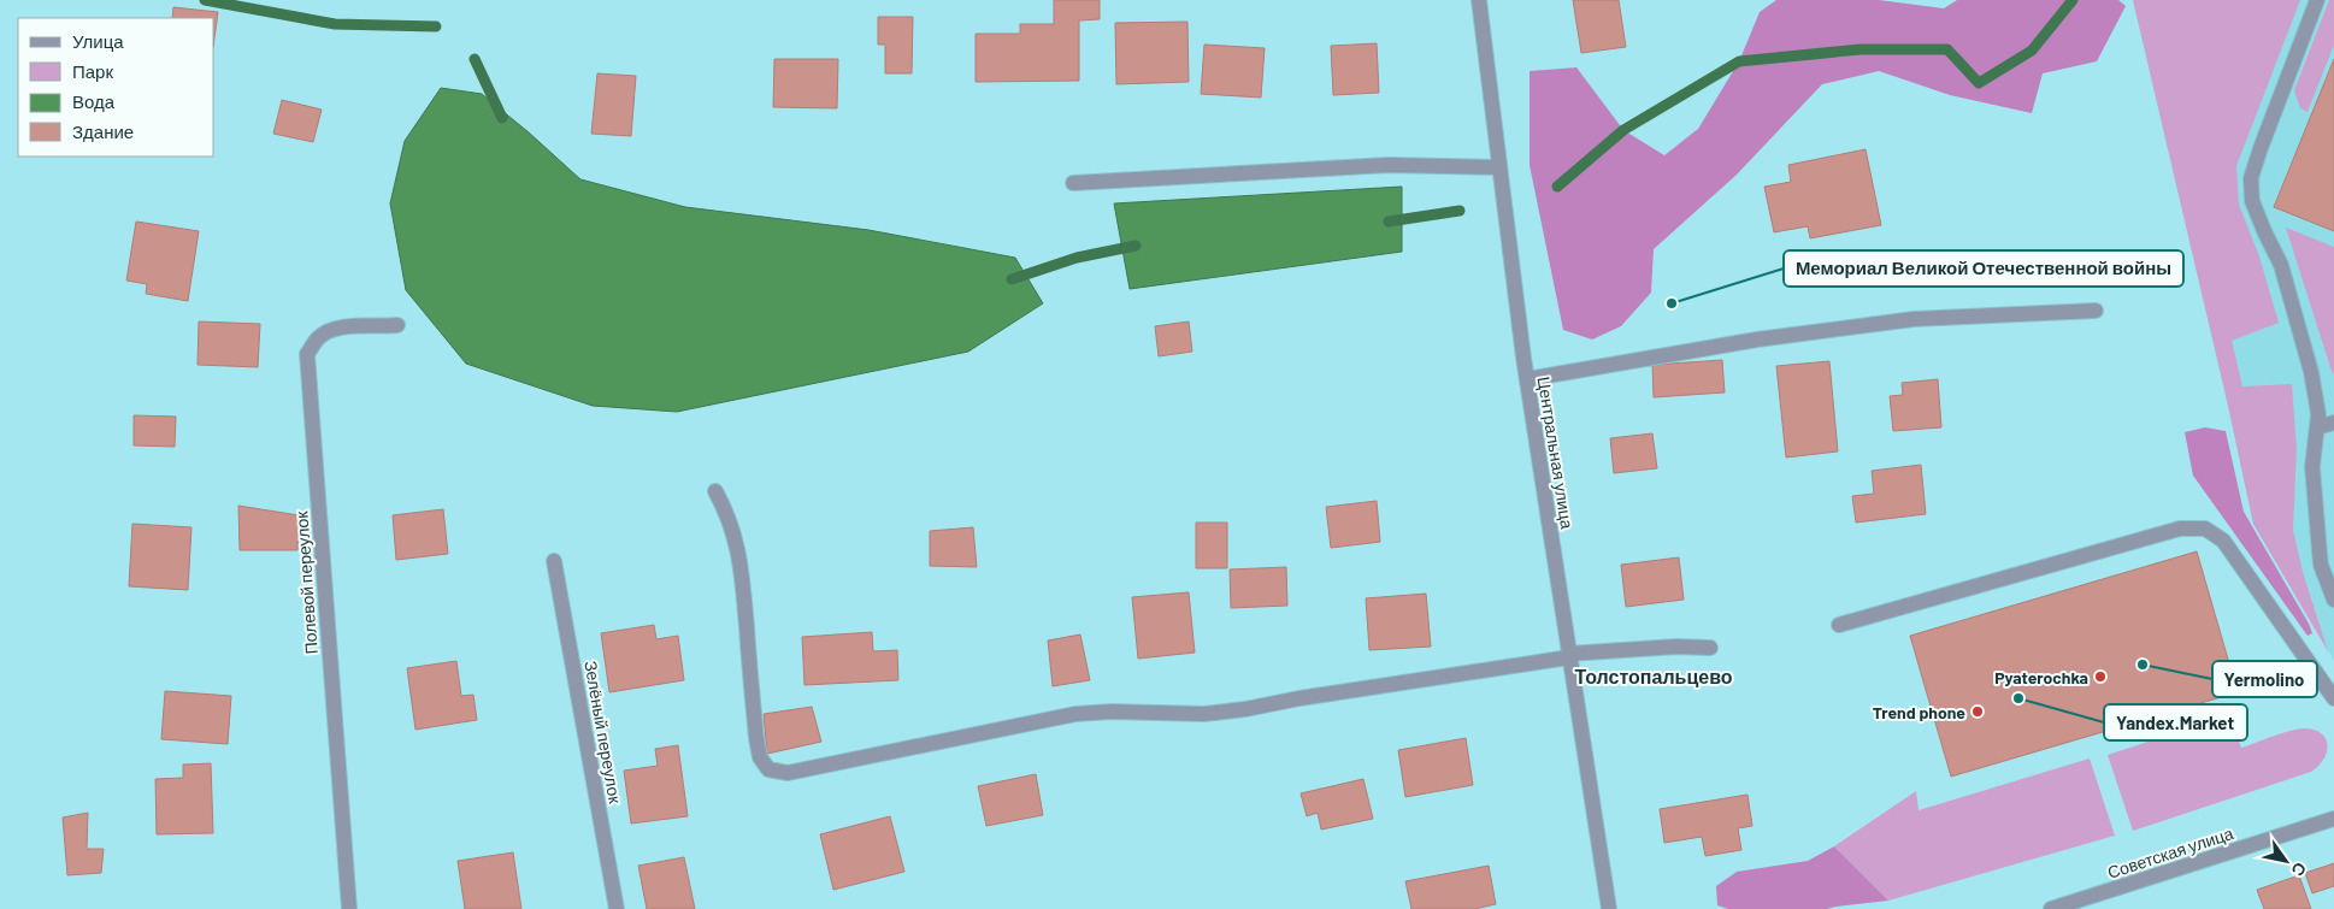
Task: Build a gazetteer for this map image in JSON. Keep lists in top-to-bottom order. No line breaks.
{"streets":{"street":["Центральная улица","Полевой переулок","Зелёный переулок","Советская улица"]},"districts":["Толстопальцево"],"places":["Мемориал Великой Отечественной войны","Yermolino","Pyaterochka","Yandex.Market","Trend phone"],"legend":["Улица","Парк","Вода","Здание"],"north":"bottom right"}
